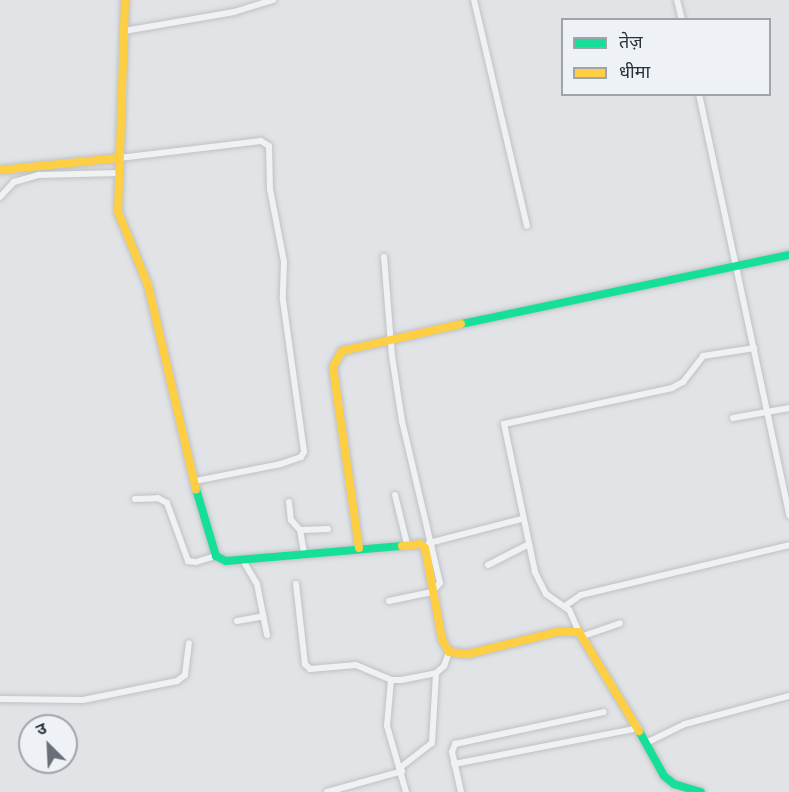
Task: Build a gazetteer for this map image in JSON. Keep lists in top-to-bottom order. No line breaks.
{"legend":["तेज़","धीमा"],"north":"top left"}
